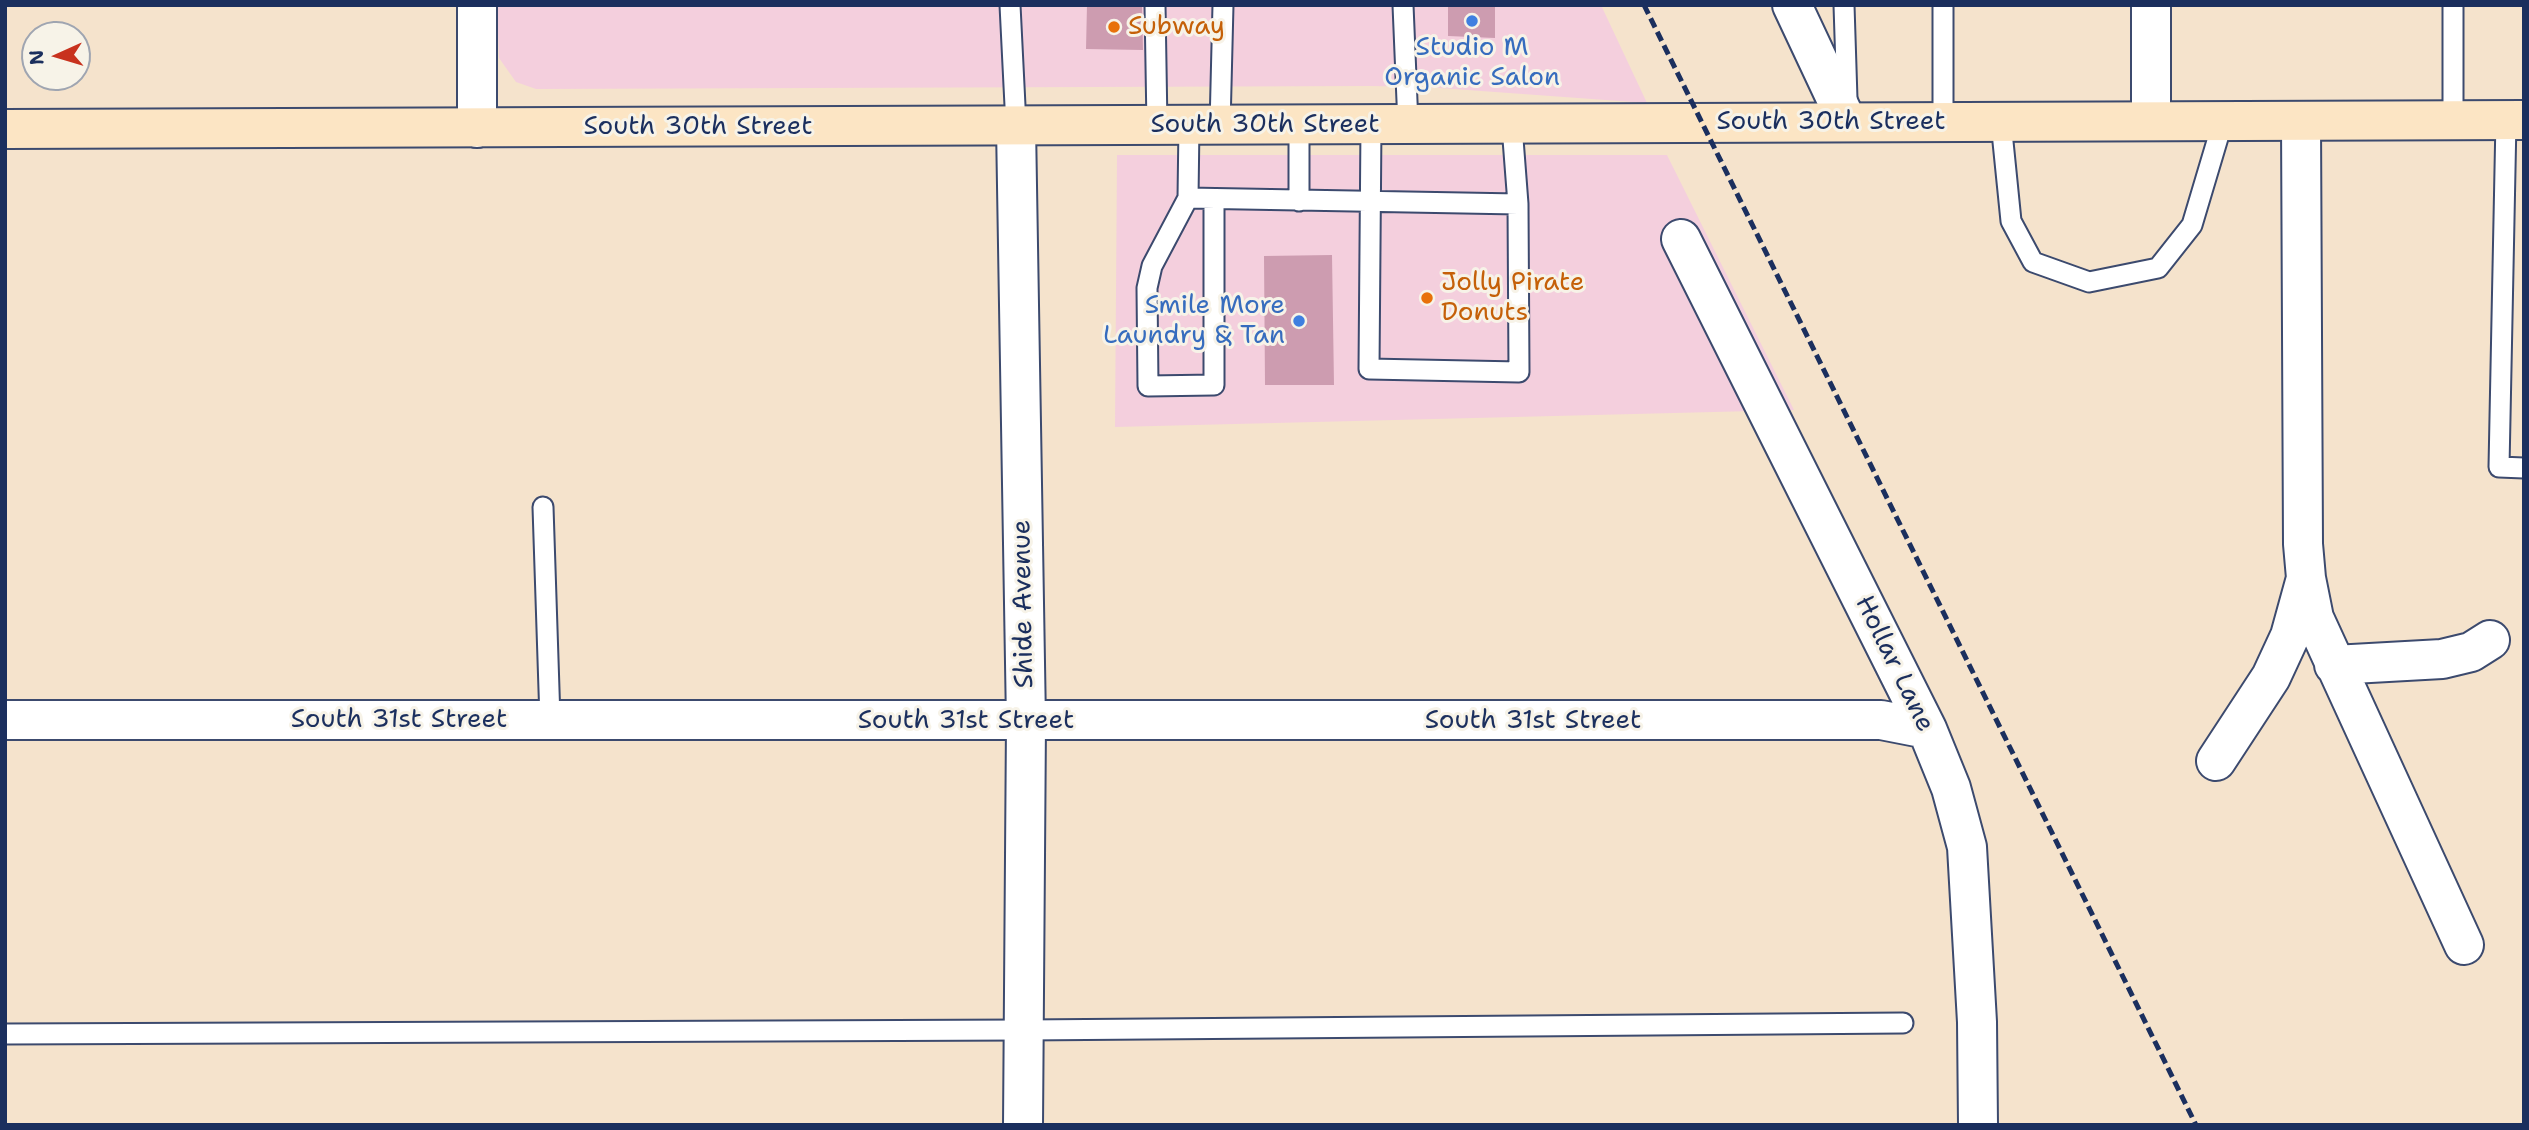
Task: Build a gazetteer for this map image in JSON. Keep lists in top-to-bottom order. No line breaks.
{"streets":{"street":["South 30th Street","Shide Avenue","Hollar Lane","South 31st Street"]},"crossings":[["South 30th Street","Shide Avenue"],["Shide Avenue","South 31st Street"],["Hollar Lane","South 31st Street"]],"places":["Studio M Organic Salon","Subway","Jolly Pirate Donuts","Smile More Laundry & Tan"],"north":"left"}
